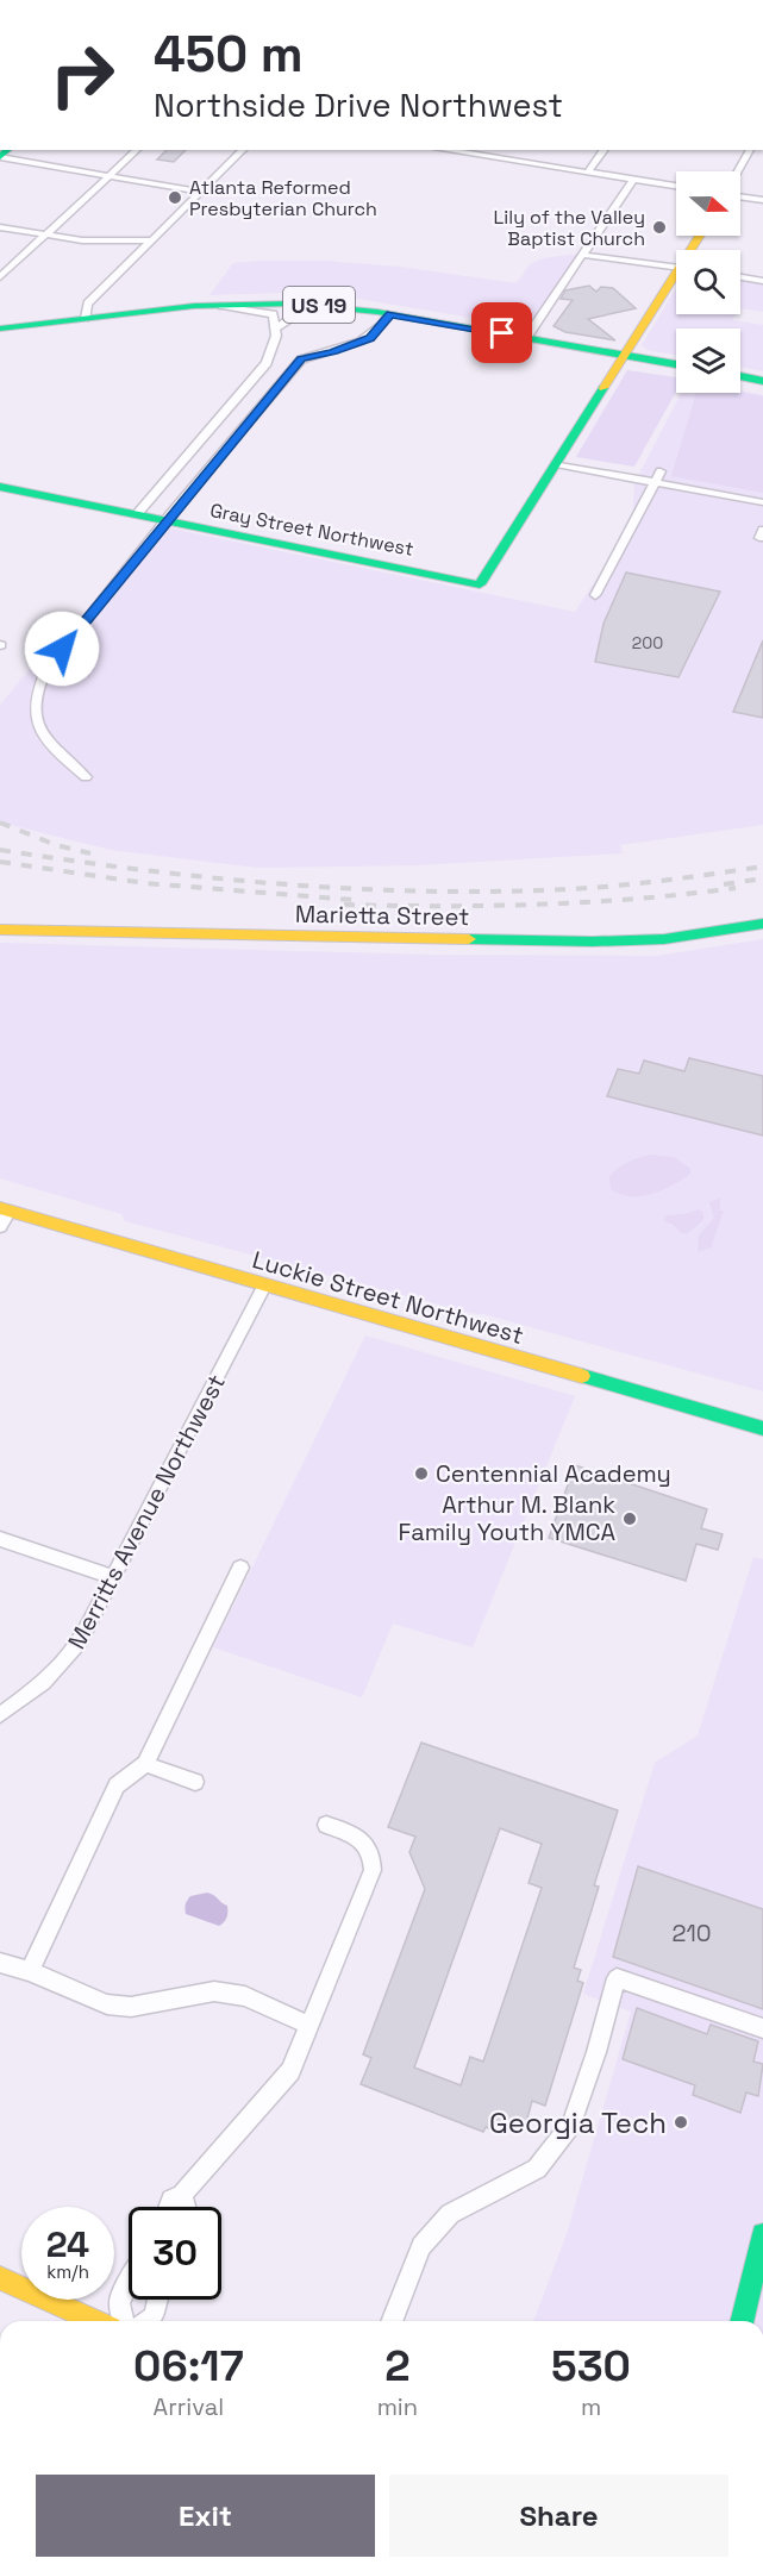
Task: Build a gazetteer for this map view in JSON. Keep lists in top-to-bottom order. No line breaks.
{"streets":{"main road":["US 19","Gray Street Northwest","Marietta Street","Luckie Street Northwest"],"street":["Merritts Avenue Northwest"]},"crossings":[["Luckie Street Northwest","Merritts Avenue Northwest"]],"places":["Atlanta Reformed Presbyterian Church","Lily of the Valley Baptist Church","Centennial Academy","Arthur M. Blank Family Youth YMCA","Georgia Tech"],"house_numbers":["200","210"],"north":"right","page":{"turn":["450 m","Northside Drive Northwest"],"speed":"24 km/h","limit":"30","eta":["06:17","Arrival","2","min","530","m"],"buttons":["Exit","Share"]}}
